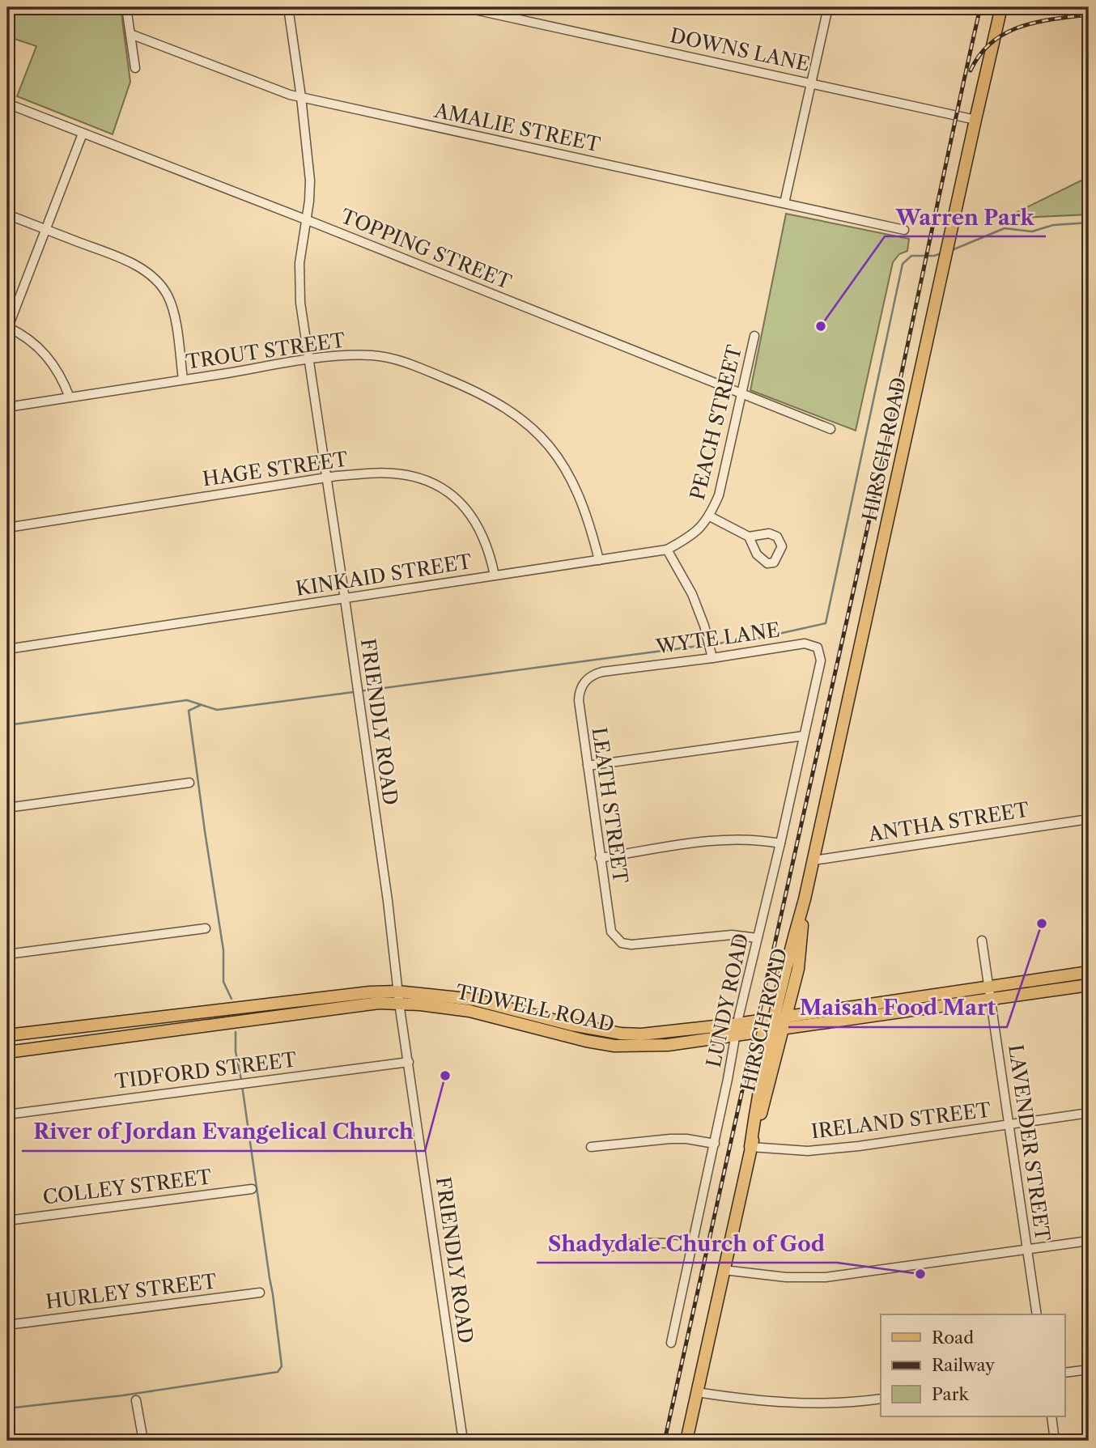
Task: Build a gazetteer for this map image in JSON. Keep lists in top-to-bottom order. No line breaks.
{"streets":{"main road":["HIRSCH ROAD","TIDWELL ROAD"],"street":["DOWNS LANE","AMALIE STREET","TOPPING STREET","TROUT STREET","PEACH STREET","HAGE STREET","KINKAID STREET","WYTE LANE","FRIENDLY ROAD","LEATH STREET","ANTHA STREET","LUNDY ROAD","TIDFORD STREET","IRELAND STREET","LAVENDER STREET","COLLEY STREET","HURLEY STREET"]},"crossings":[["DOWNS LANE","HIRSCH ROAD"],["AMALIE STREET","FRIENDLY ROAD"],["TOPPING STREET","PEACH STREET"],["TOPPING STREET","FRIENDLY ROAD"],["TROUT STREET","KINKAID STREET"],["TROUT STREET","FRIENDLY ROAD"],["PEACH STREET","KINKAID STREET"],["HIRSCH ROAD","ANTHA STREET"],["HIRSCH ROAD","TIDWELL ROAD"],["HIRSCH ROAD","IRELAND STREET"],["HAGE STREET","KINKAID STREET"],["HAGE STREET","FRIENDLY ROAD"],["KINKAID STREET","FRIENDLY ROAD"],["WYTE LANE","LEATH STREET"],["WYTE LANE","LUNDY ROAD"],["FRIENDLY ROAD","TIDWELL ROAD"],["FRIENDLY ROAD","TIDFORD STREET"],["LEATH STREET","LUNDY ROAD"],["LUNDY ROAD","TIDWELL ROAD"],["TIDWELL ROAD","LAVENDER STREET"],["IRELAND STREET","LAVENDER STREET"]],"places":["Warren Park","Maisah Food Mart","River of Jordan Evangelical Church","Shadydale Church of God"],"legend":["Road","Railway","Park"]}
